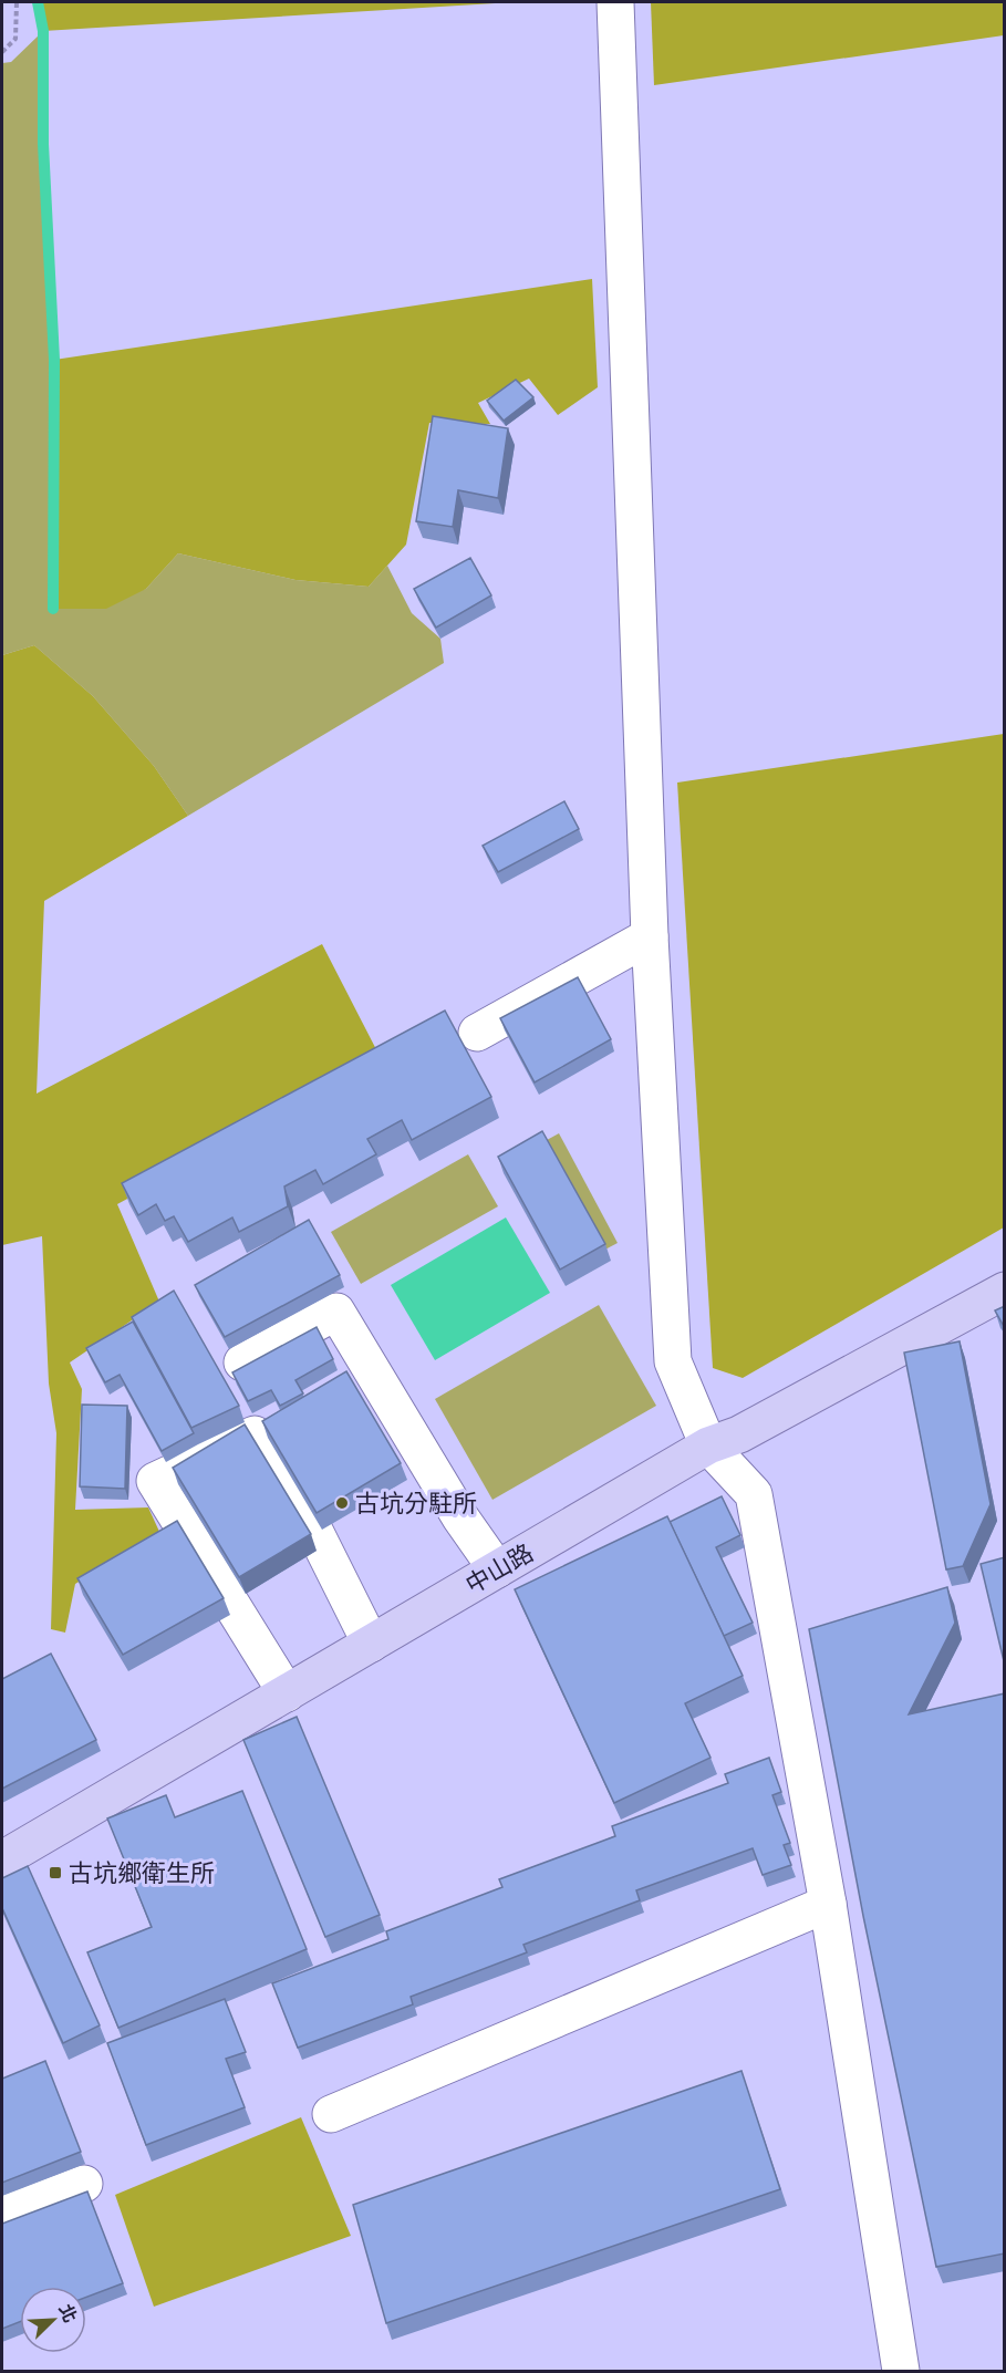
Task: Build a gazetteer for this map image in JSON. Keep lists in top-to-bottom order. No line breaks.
{"streets":{"main road":["中山路"]},"places":{"other":["古坑分駐所"],"transit":["古坑鄉衛生所"]},"north":"top right"}
